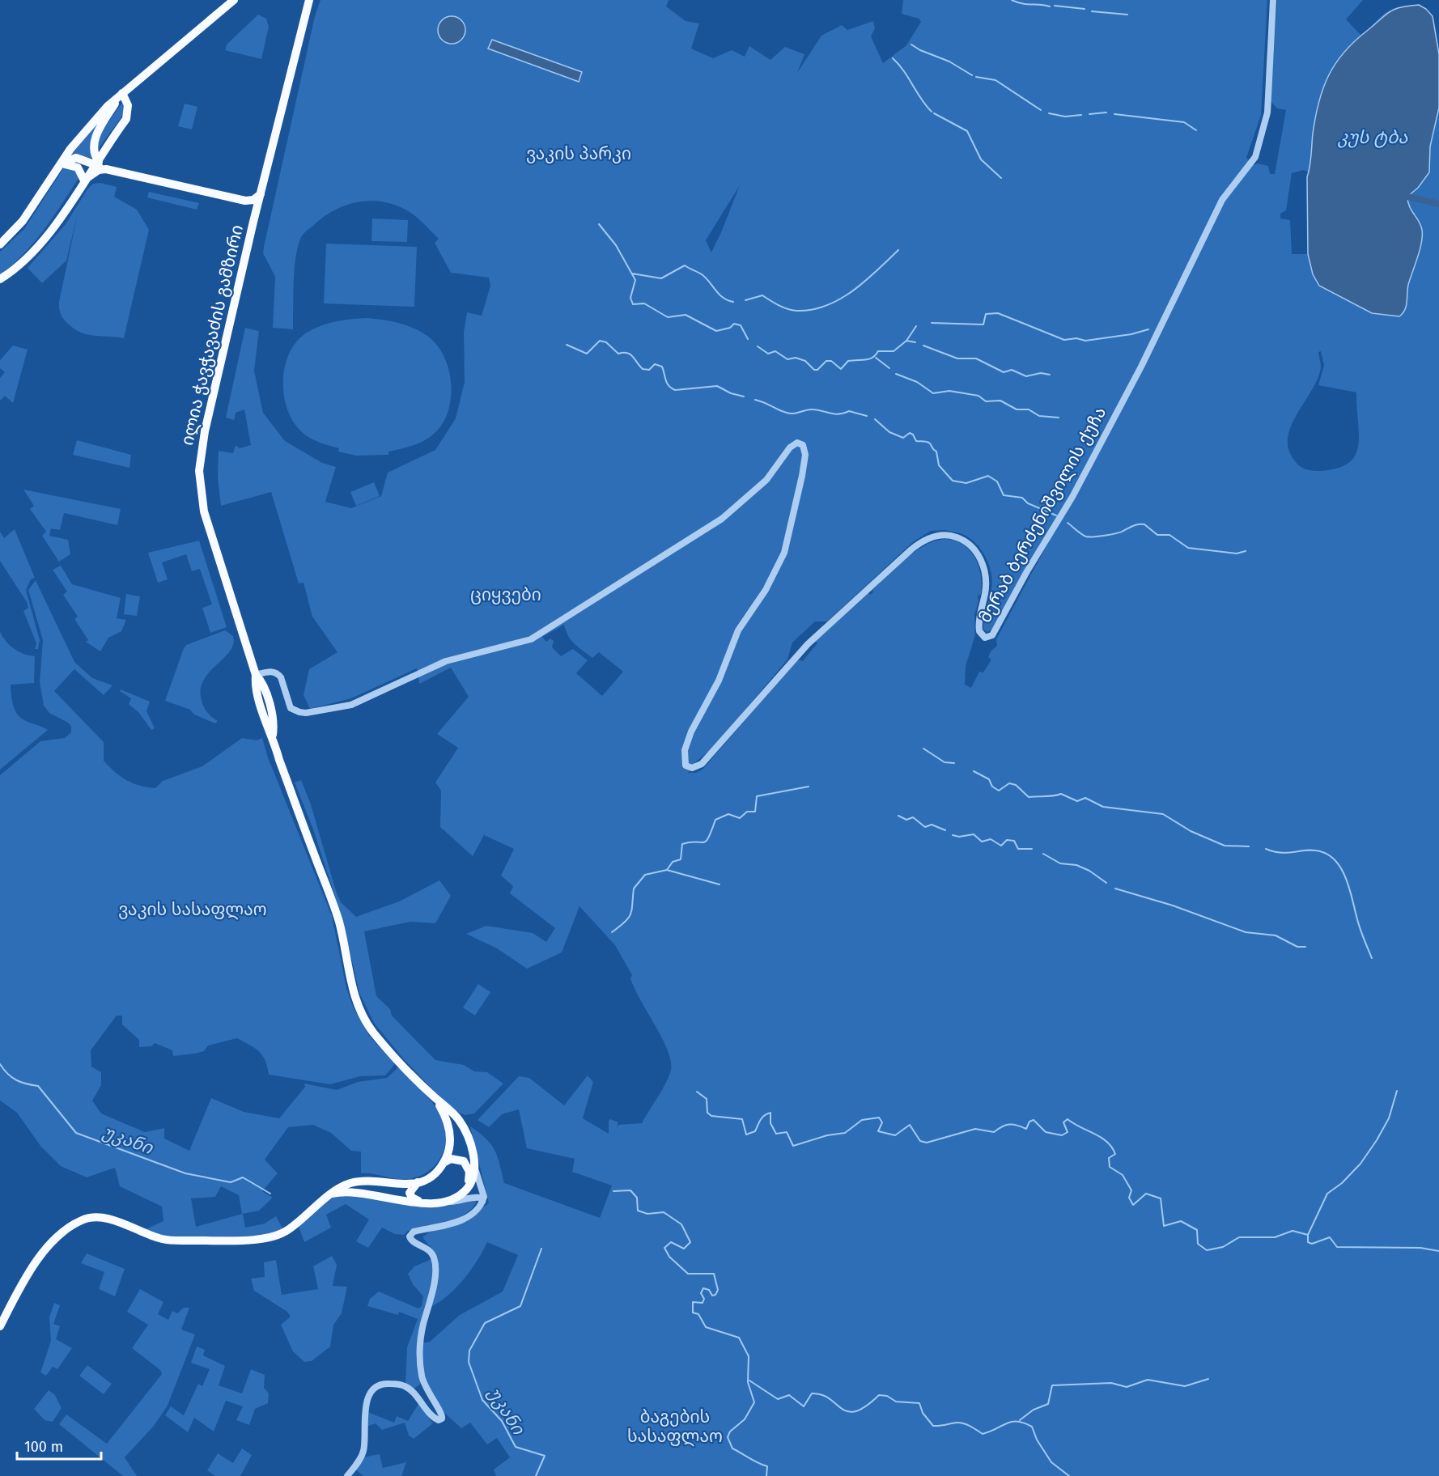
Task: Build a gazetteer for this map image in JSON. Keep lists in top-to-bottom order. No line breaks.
{"streets":{"main road":["ილია ჭავჭავაძის გამზირი"],"street":["მერაბ ბერძენიშვილის ქუჩა"]},"crossings":[["ილია ჭავჭავაძის გამზირი","მერაბ ბერძენიშვილის ქუჩა"]],"water":["კუს ტბა","უკანი"],"parks":["ვაკის პარკი","ციყვები","ვაკის სასაფლაო","ბაგების სასაფლაო"],"scale_bar":"100 m"}
